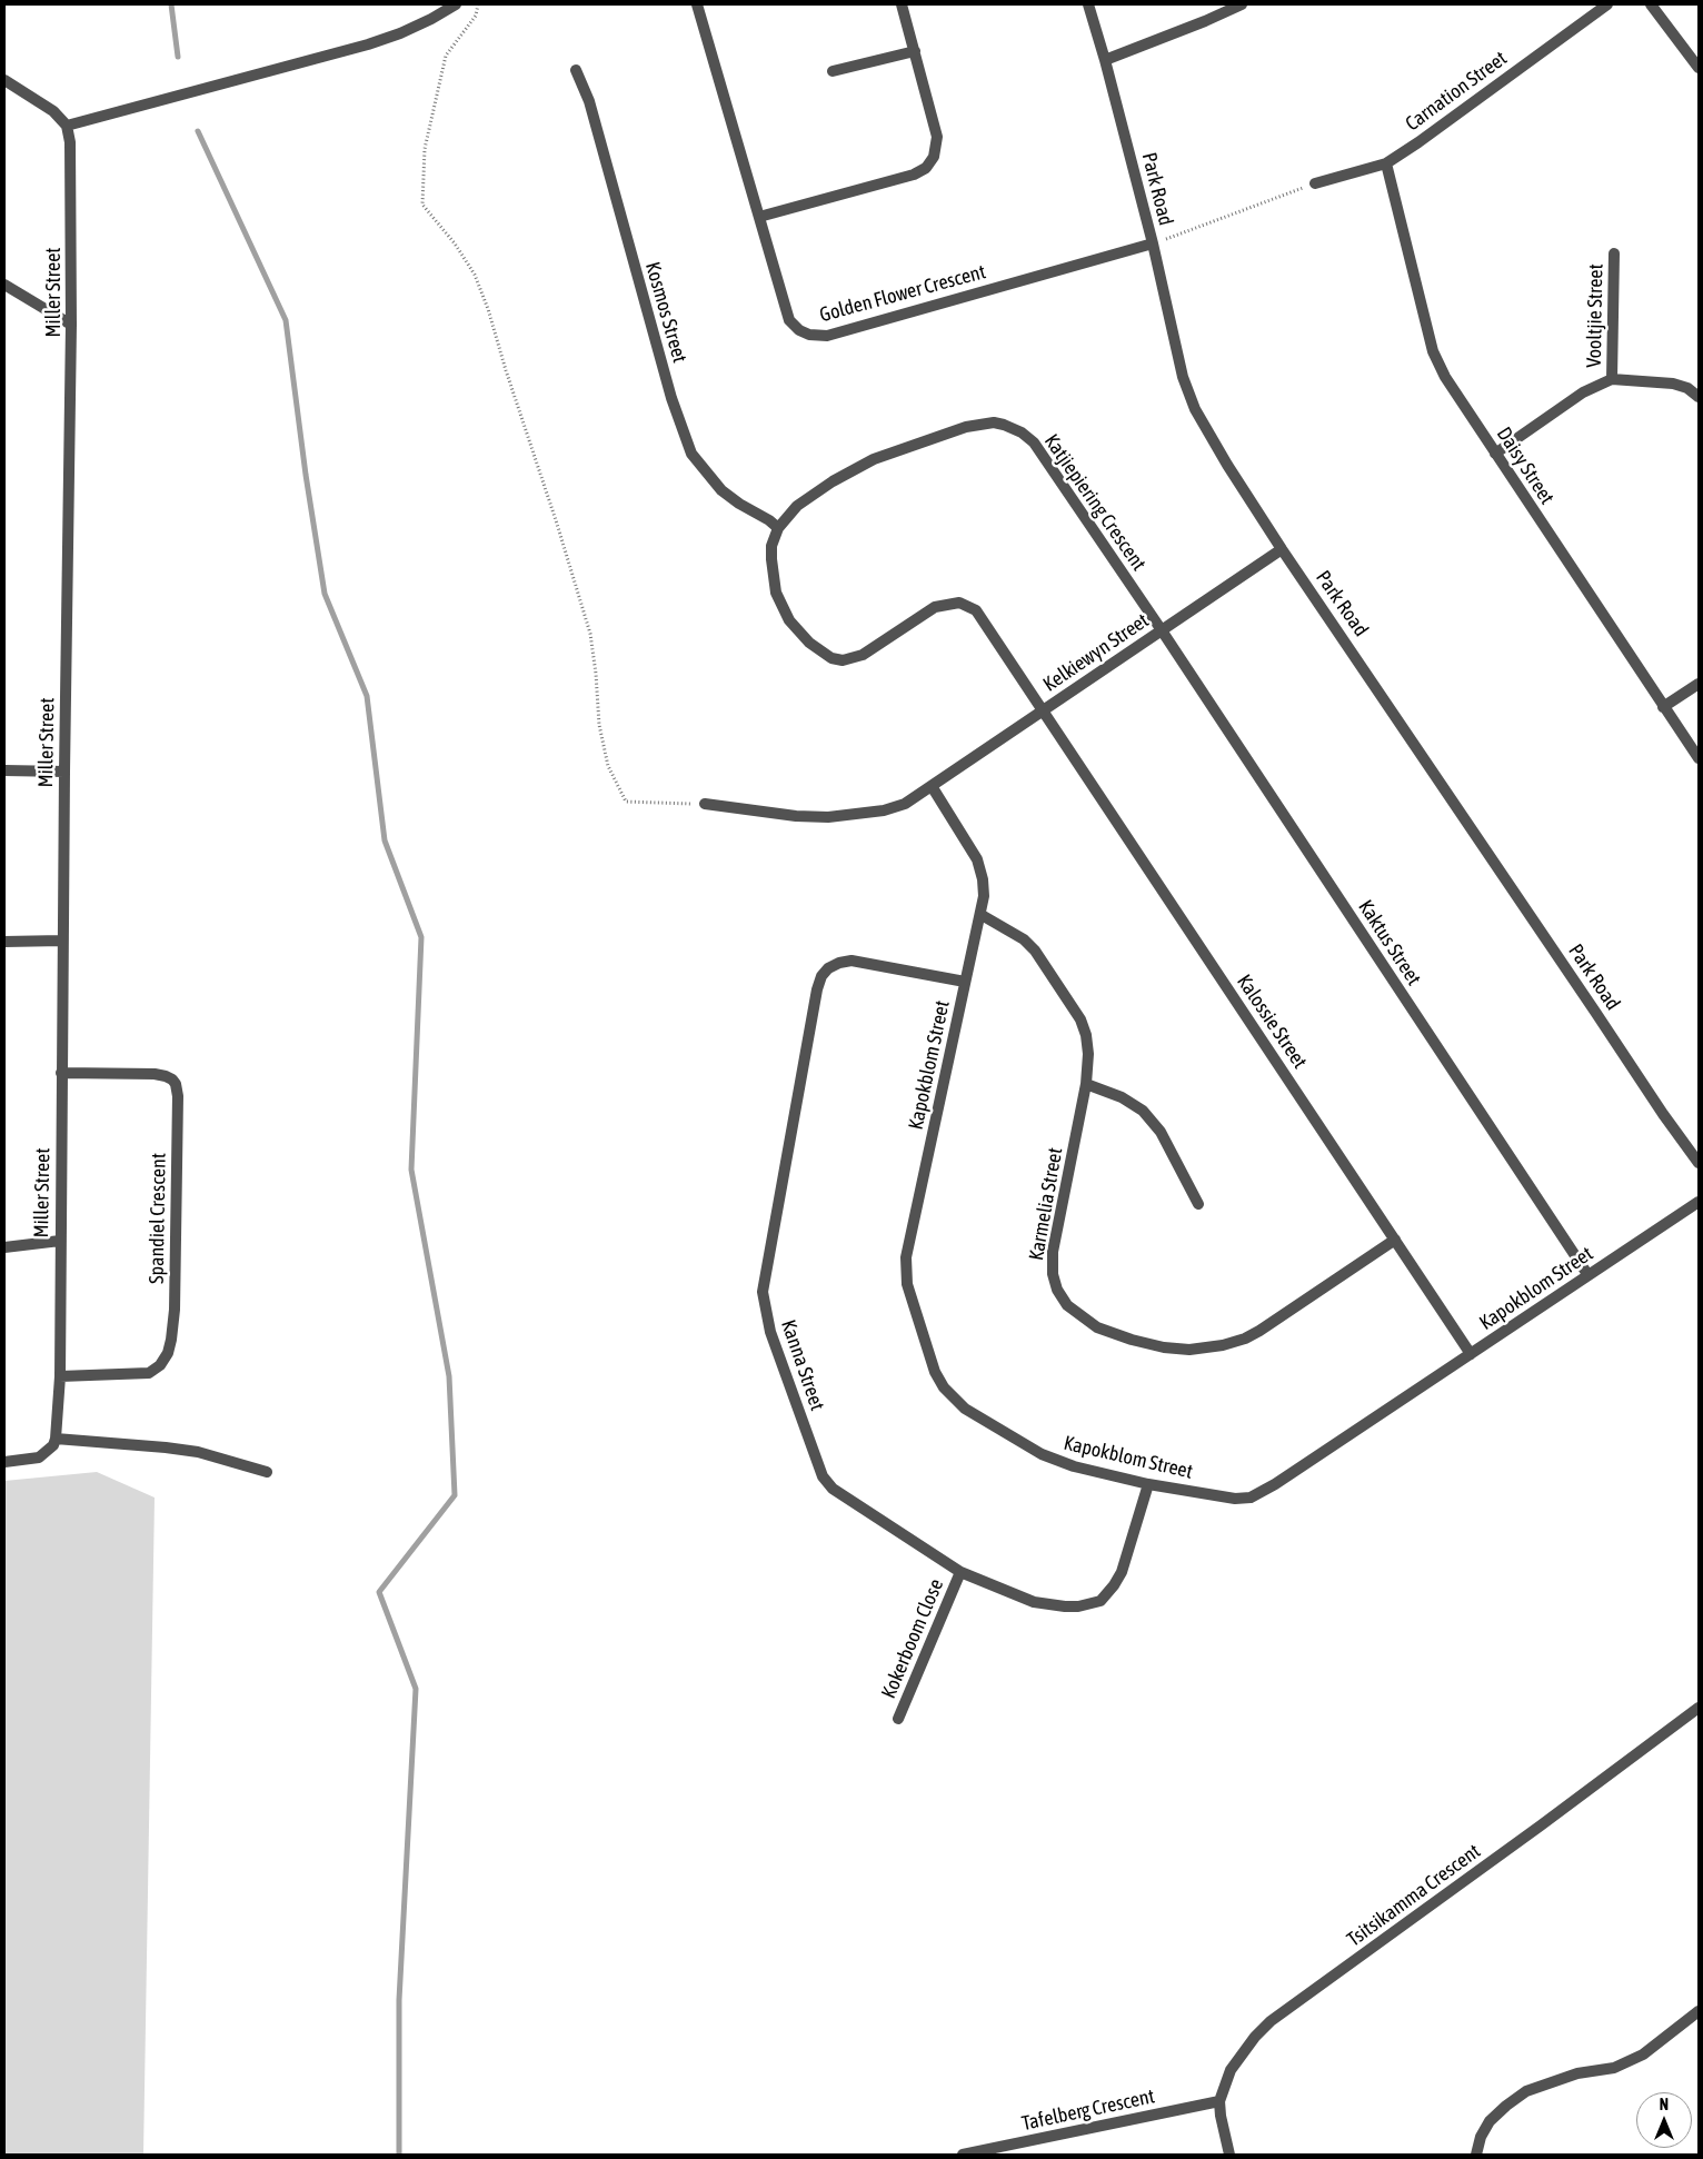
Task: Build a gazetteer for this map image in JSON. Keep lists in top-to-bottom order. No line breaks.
{"streets":{"street":["Carnation Street","Park Road","Miller Street","Golden Flower Crescent","Kosmos Street","Vooltjie Street","Daisy Street","Katjiepiering Crescent","Kelkiewyn Street","Kaktus Street","Kalossie Street","Kapokblom Street","Karmelia Street","Spandiel Crescent","Kanna Street","Kokerboom Close","Tsitsikamma Crescent","Tafelberg Crescent"]},"crossings":[["Carnation Street","Daisy Street"],["Park Road","Golden Flower Crescent"],["Park Road","Kelkiewyn Street"],["Miller Street","Spandiel Crescent"],["Kosmos Street","Katjiepiering Crescent"],["Katjiepiering Crescent","Kelkiewyn Street"],["Katjiepiering Crescent","Kaktus Street"],["Katjiepiering Crescent","Kalossie Street"],["Kelkiewyn Street","Kaktus Street"],["Kelkiewyn Street","Kalossie Street"],["Kelkiewyn Street","Kapokblom Street"],["Kaktus Street","Kapokblom Street"],["Kalossie Street","Kapokblom Street"],["Kalossie Street","Karmelia Street"],["Kapokblom Street","Karmelia Street"],["Kapokblom Street","Kanna Street"],["Kanna Street","Kokerboom Close"],["Tsitsikamma Crescent","Tafelberg Crescent"]],"north":"top"}
